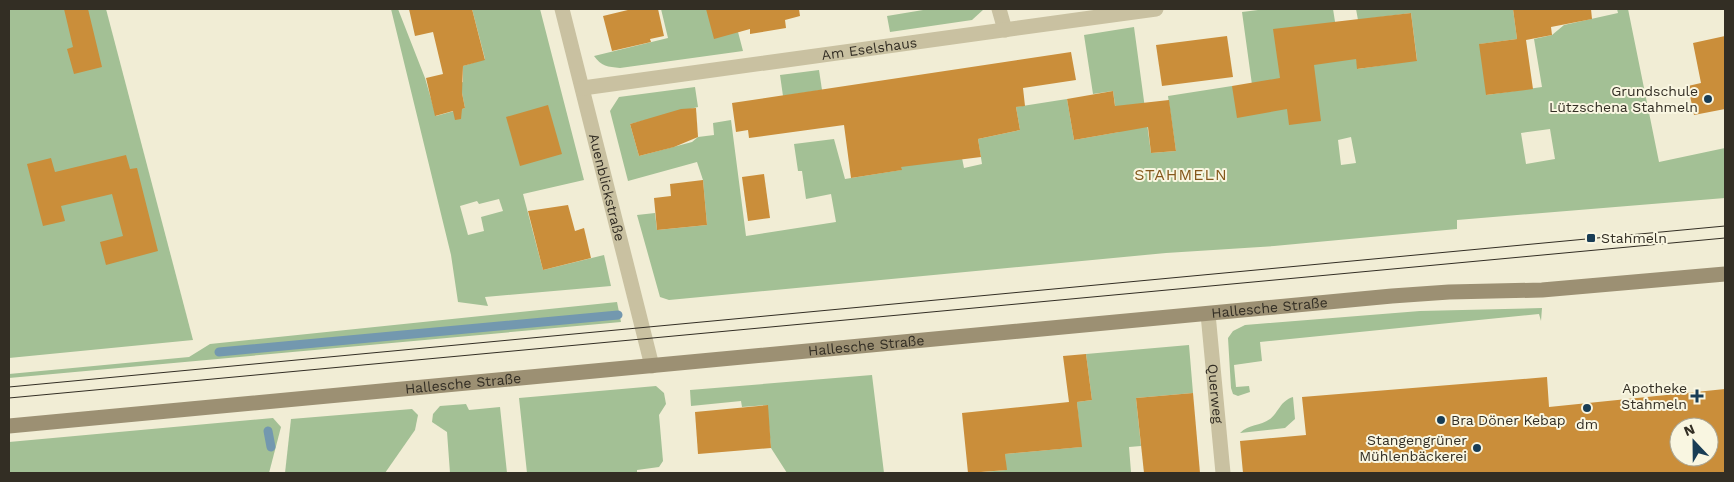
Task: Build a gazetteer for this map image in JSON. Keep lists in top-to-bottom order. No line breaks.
{"streets":{"street":["Am Eselshaus","Auenblickstraße","Hallesche Straße","Querweg"]},"crossings":[["Am Eselshaus","Auenblickstraße"],["Auenblickstraße","Hallesche Straße"],["Hallesche Straße","Querweg"]],"districts":["STAHMELN"],"places":{"other":["Grundschule Lützschena Stahmeln","dm","Bra Döner Kebap","Stangengrüner Mühlenbäckerei"],"transit":["Stahmeln"],"health":["Apotheke Stahmeln"]},"north":"top"}
